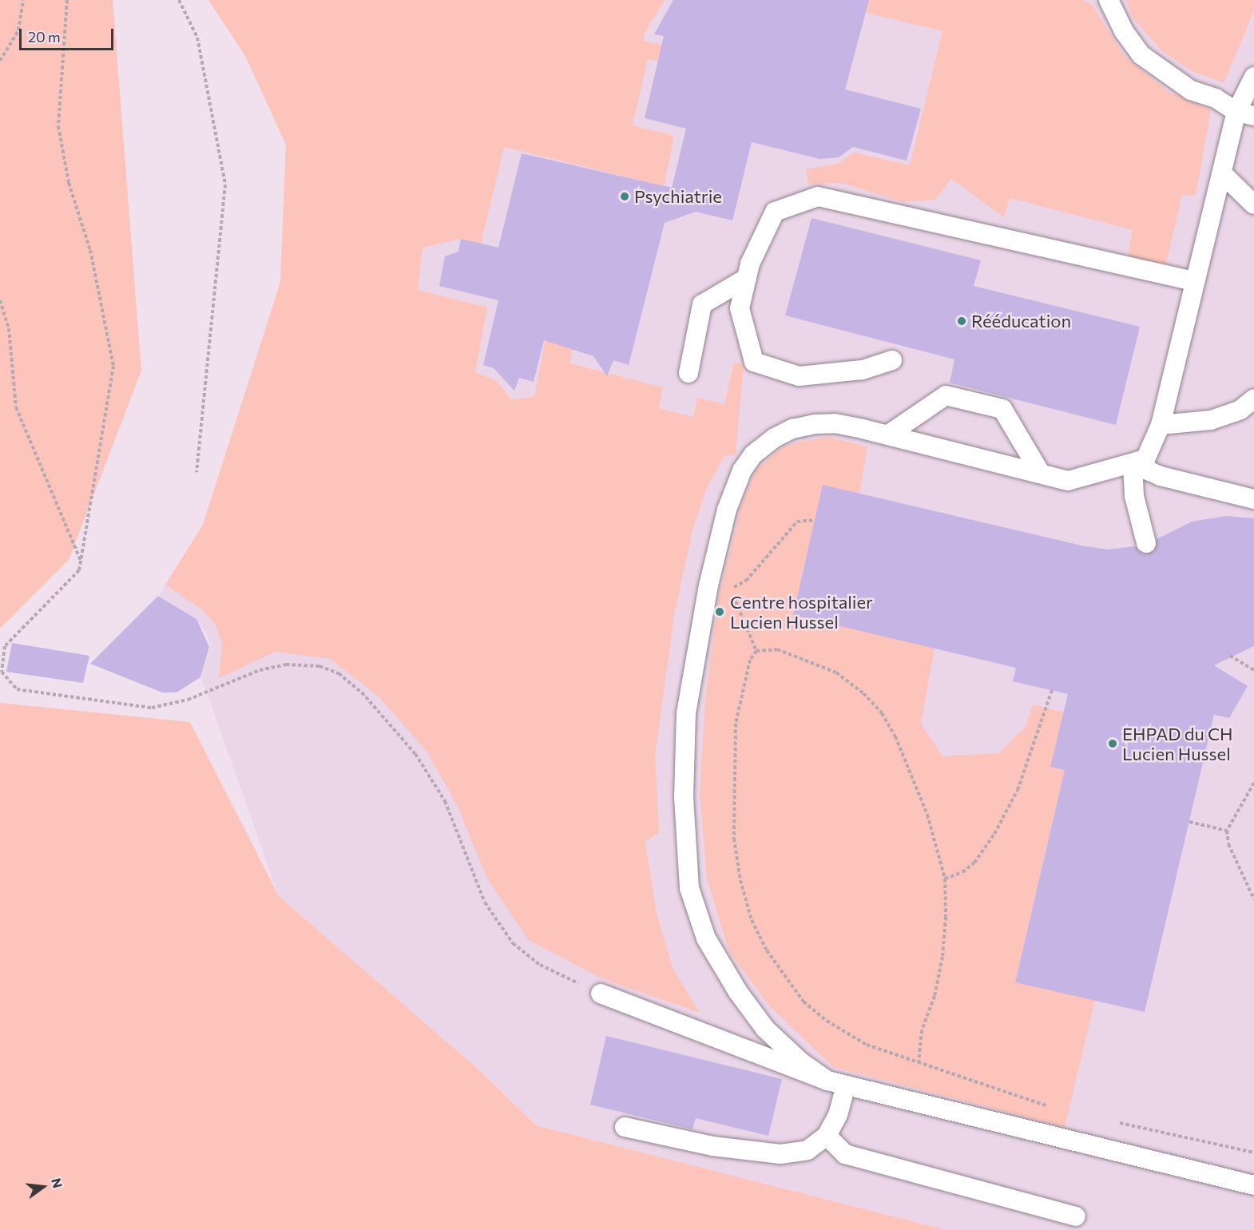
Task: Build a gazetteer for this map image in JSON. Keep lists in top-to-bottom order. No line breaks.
{"places":["Psychiatrie","Rééducation","Centre hospitalier Lucien Hussel","EHPAD du CH Lucien Hussel"],"scale_bar":"20 m","north":"right"}
